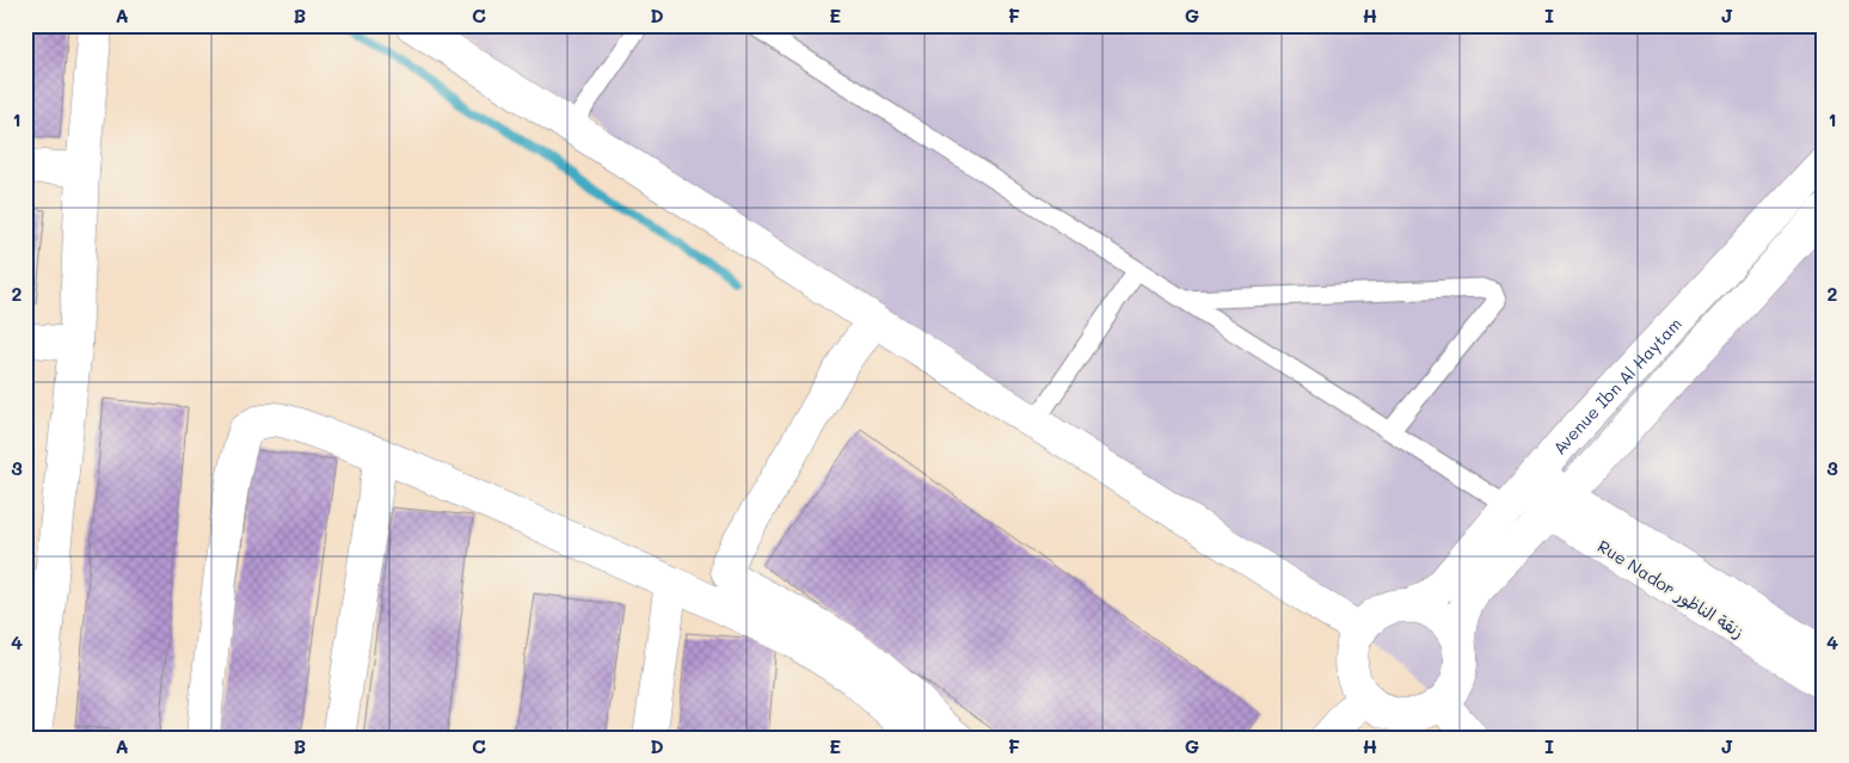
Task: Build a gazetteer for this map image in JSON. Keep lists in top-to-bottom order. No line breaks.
{"streets":{"street":["Avenue Ibn Al Haytam","Rue Nador زنقة الناظور"]},"crossings":[["Avenue Ibn Al Haytam","Rue Nador زنقة الناظور"]],"grid":{"columns":["A","B","C","D","E","F","G","H","I","J"],"rows":["1","2","3","4"]}}
